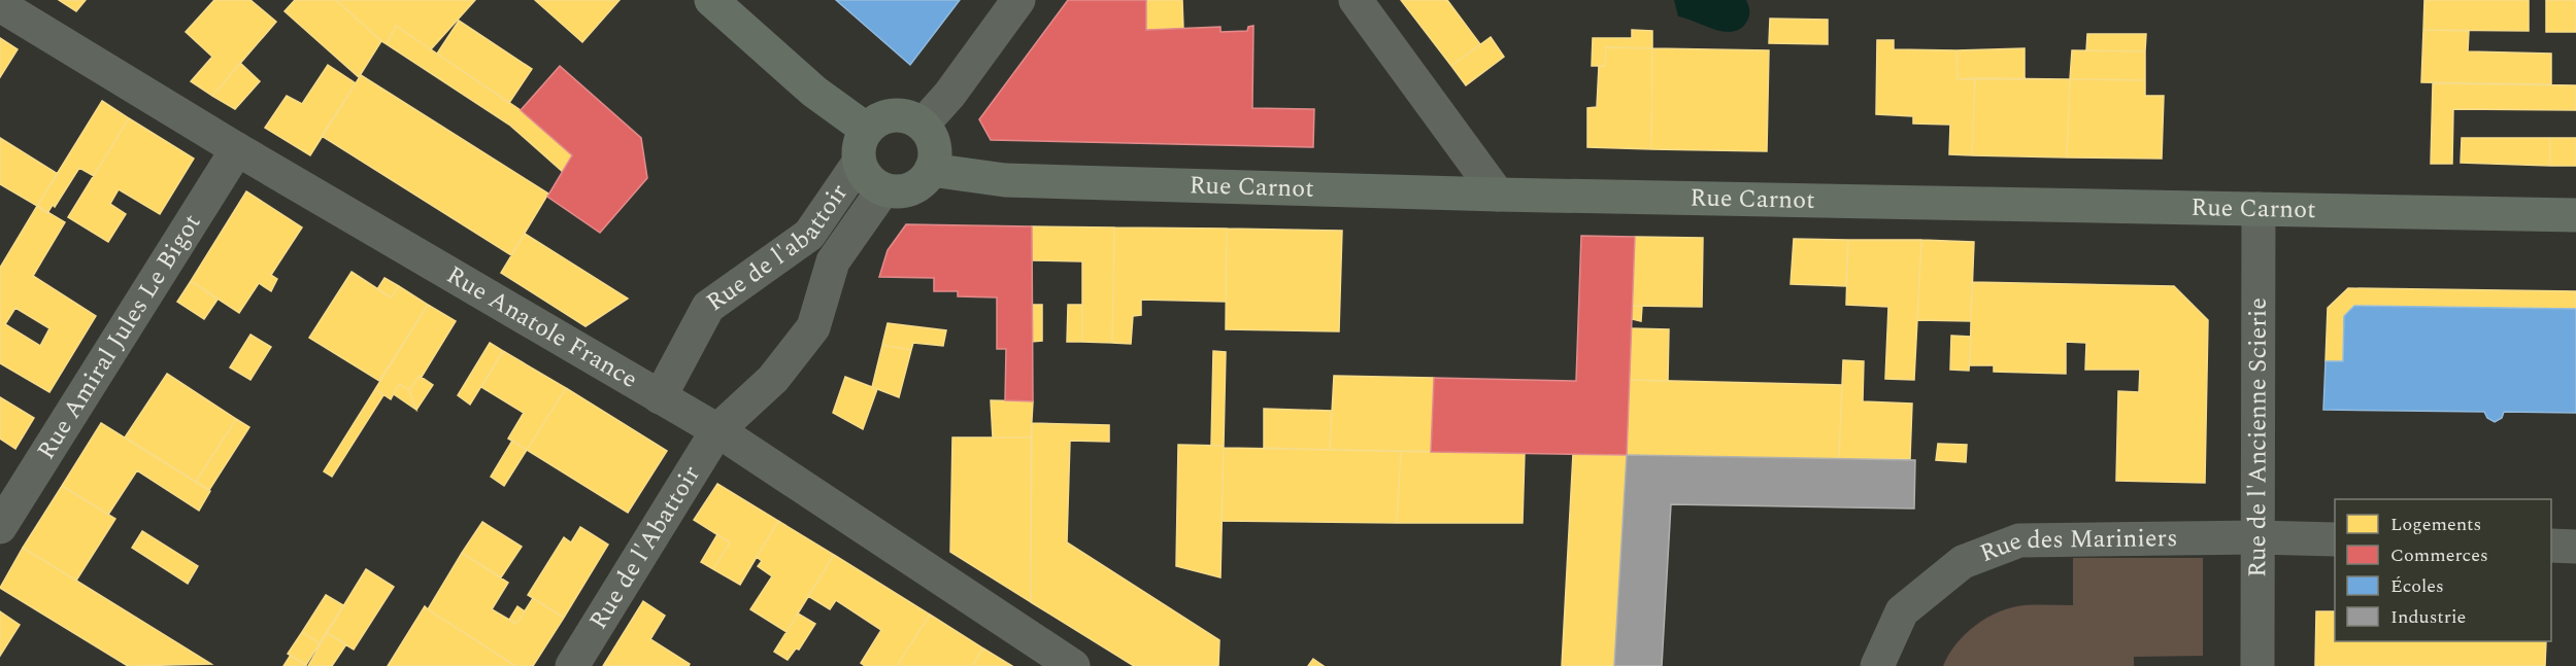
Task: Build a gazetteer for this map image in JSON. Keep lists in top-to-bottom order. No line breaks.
{"streets":{"main road":["Rue Carnot"],"street":["Rue de l'abattoir","Rue Anatole France","Rue Amiral Jules Le Bigot","Rue de l'Ancienne Scierie","Rue de l'Abattoir","Rue des Mariniers"]},"crossings":[["Rue Carnot","Rue de l'abattoir"],["Rue Carnot","Rue de l'Ancienne Scierie"],["Rue de l'abattoir","Rue Anatole France"],["Rue de l'abattoir","Rue de l'Abattoir"],["Rue Anatole France","Rue Amiral Jules Le Bigot"],["Rue Anatole France","Rue de l'Abattoir"],["Rue de l'Ancienne Scierie","Rue des Mariniers"]],"legend":["Logements","Commerces","Écoles","Industrie"]}
